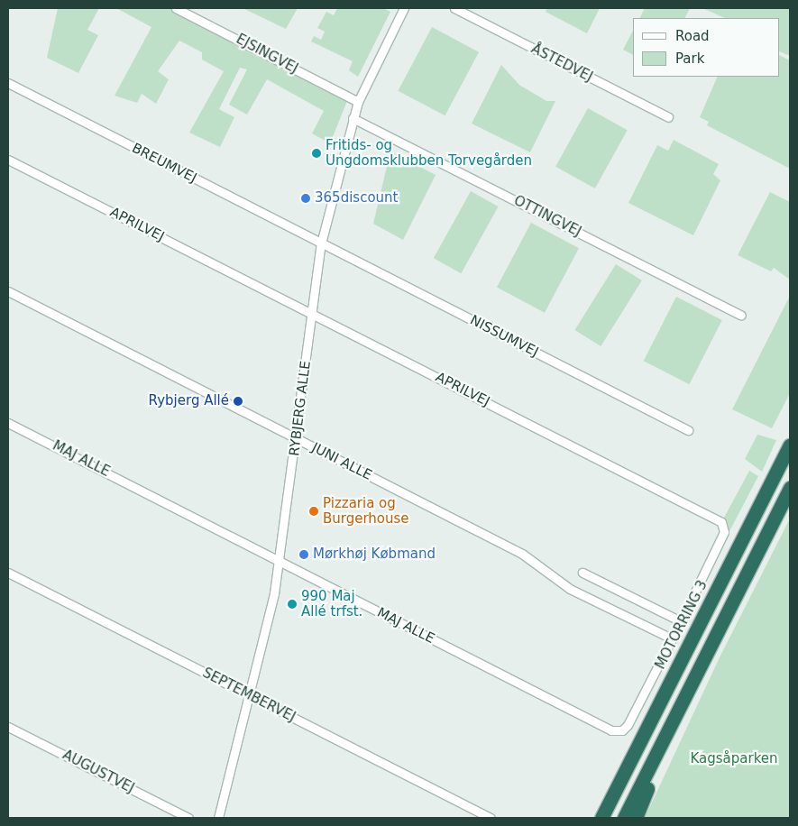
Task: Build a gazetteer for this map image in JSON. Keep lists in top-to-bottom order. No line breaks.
{"streets":{"highway":["MOTORRING 3"],"street":["EJSINGVEJ","ÅSTEDVEJ","BREUMVEJ","OTTINGVEJ","APRILVEJ","NISSUMVEJ","RYBJERG ALLE","MAJ ALLE","JUNI ALLE","SEPTEMBERVEJ","AUGUSTVEJ"]},"crossings":[["EJSINGVEJ","RYBJERG ALLE"],["BREUMVEJ","NISSUMVEJ"],["BREUMVEJ","RYBJERG ALLE"],["OTTINGVEJ","RYBJERG ALLE"],["APRILVEJ","RYBJERG ALLE"],["APRILVEJ","MAJ ALLE"],["NISSUMVEJ","RYBJERG ALLE"],["RYBJERG ALLE","MAJ ALLE"],["RYBJERG ALLE","JUNI ALLE"],["RYBJERG ALLE","SEPTEMBERVEJ"],["MAJ ALLE","JUNI ALLE"]],"parks":["Kagsåparken"],"places":["Fritids- og Ungdomsklubben Torvegården","365discount","Rybjerg Allé","Pizzaria og Burgerhouse","Mørkhøj Købmand","990 Maj Allé trfst."],"legend":["Road","Park"]}
